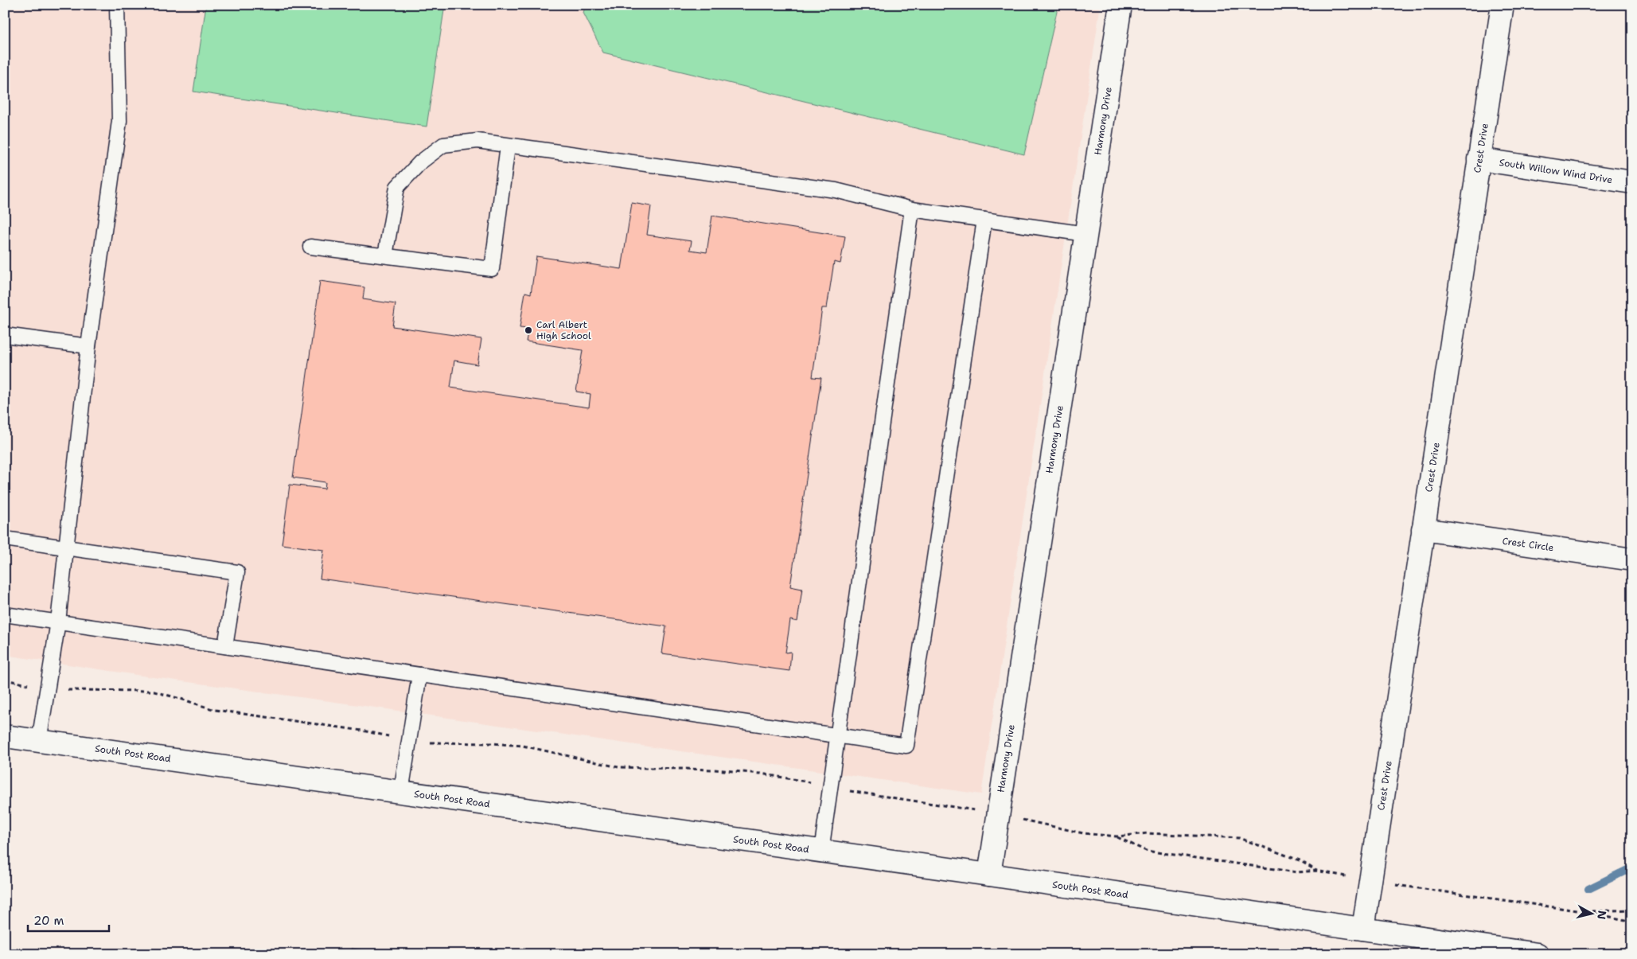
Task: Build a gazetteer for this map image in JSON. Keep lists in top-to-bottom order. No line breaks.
{"streets":{"street":["Harmony Drive","Crest Drive","South Willow Wind Drive","Crest Circle","South Post Road"]},"crossings":[["Harmony Drive","South Post Road"],["Crest Drive","South Willow Wind Drive"],["Crest Drive","Crest Circle"],["Crest Drive","South Post Road"]],"places":["Carl Albert High School"],"scale_bar":"20 m","north":"right"}
